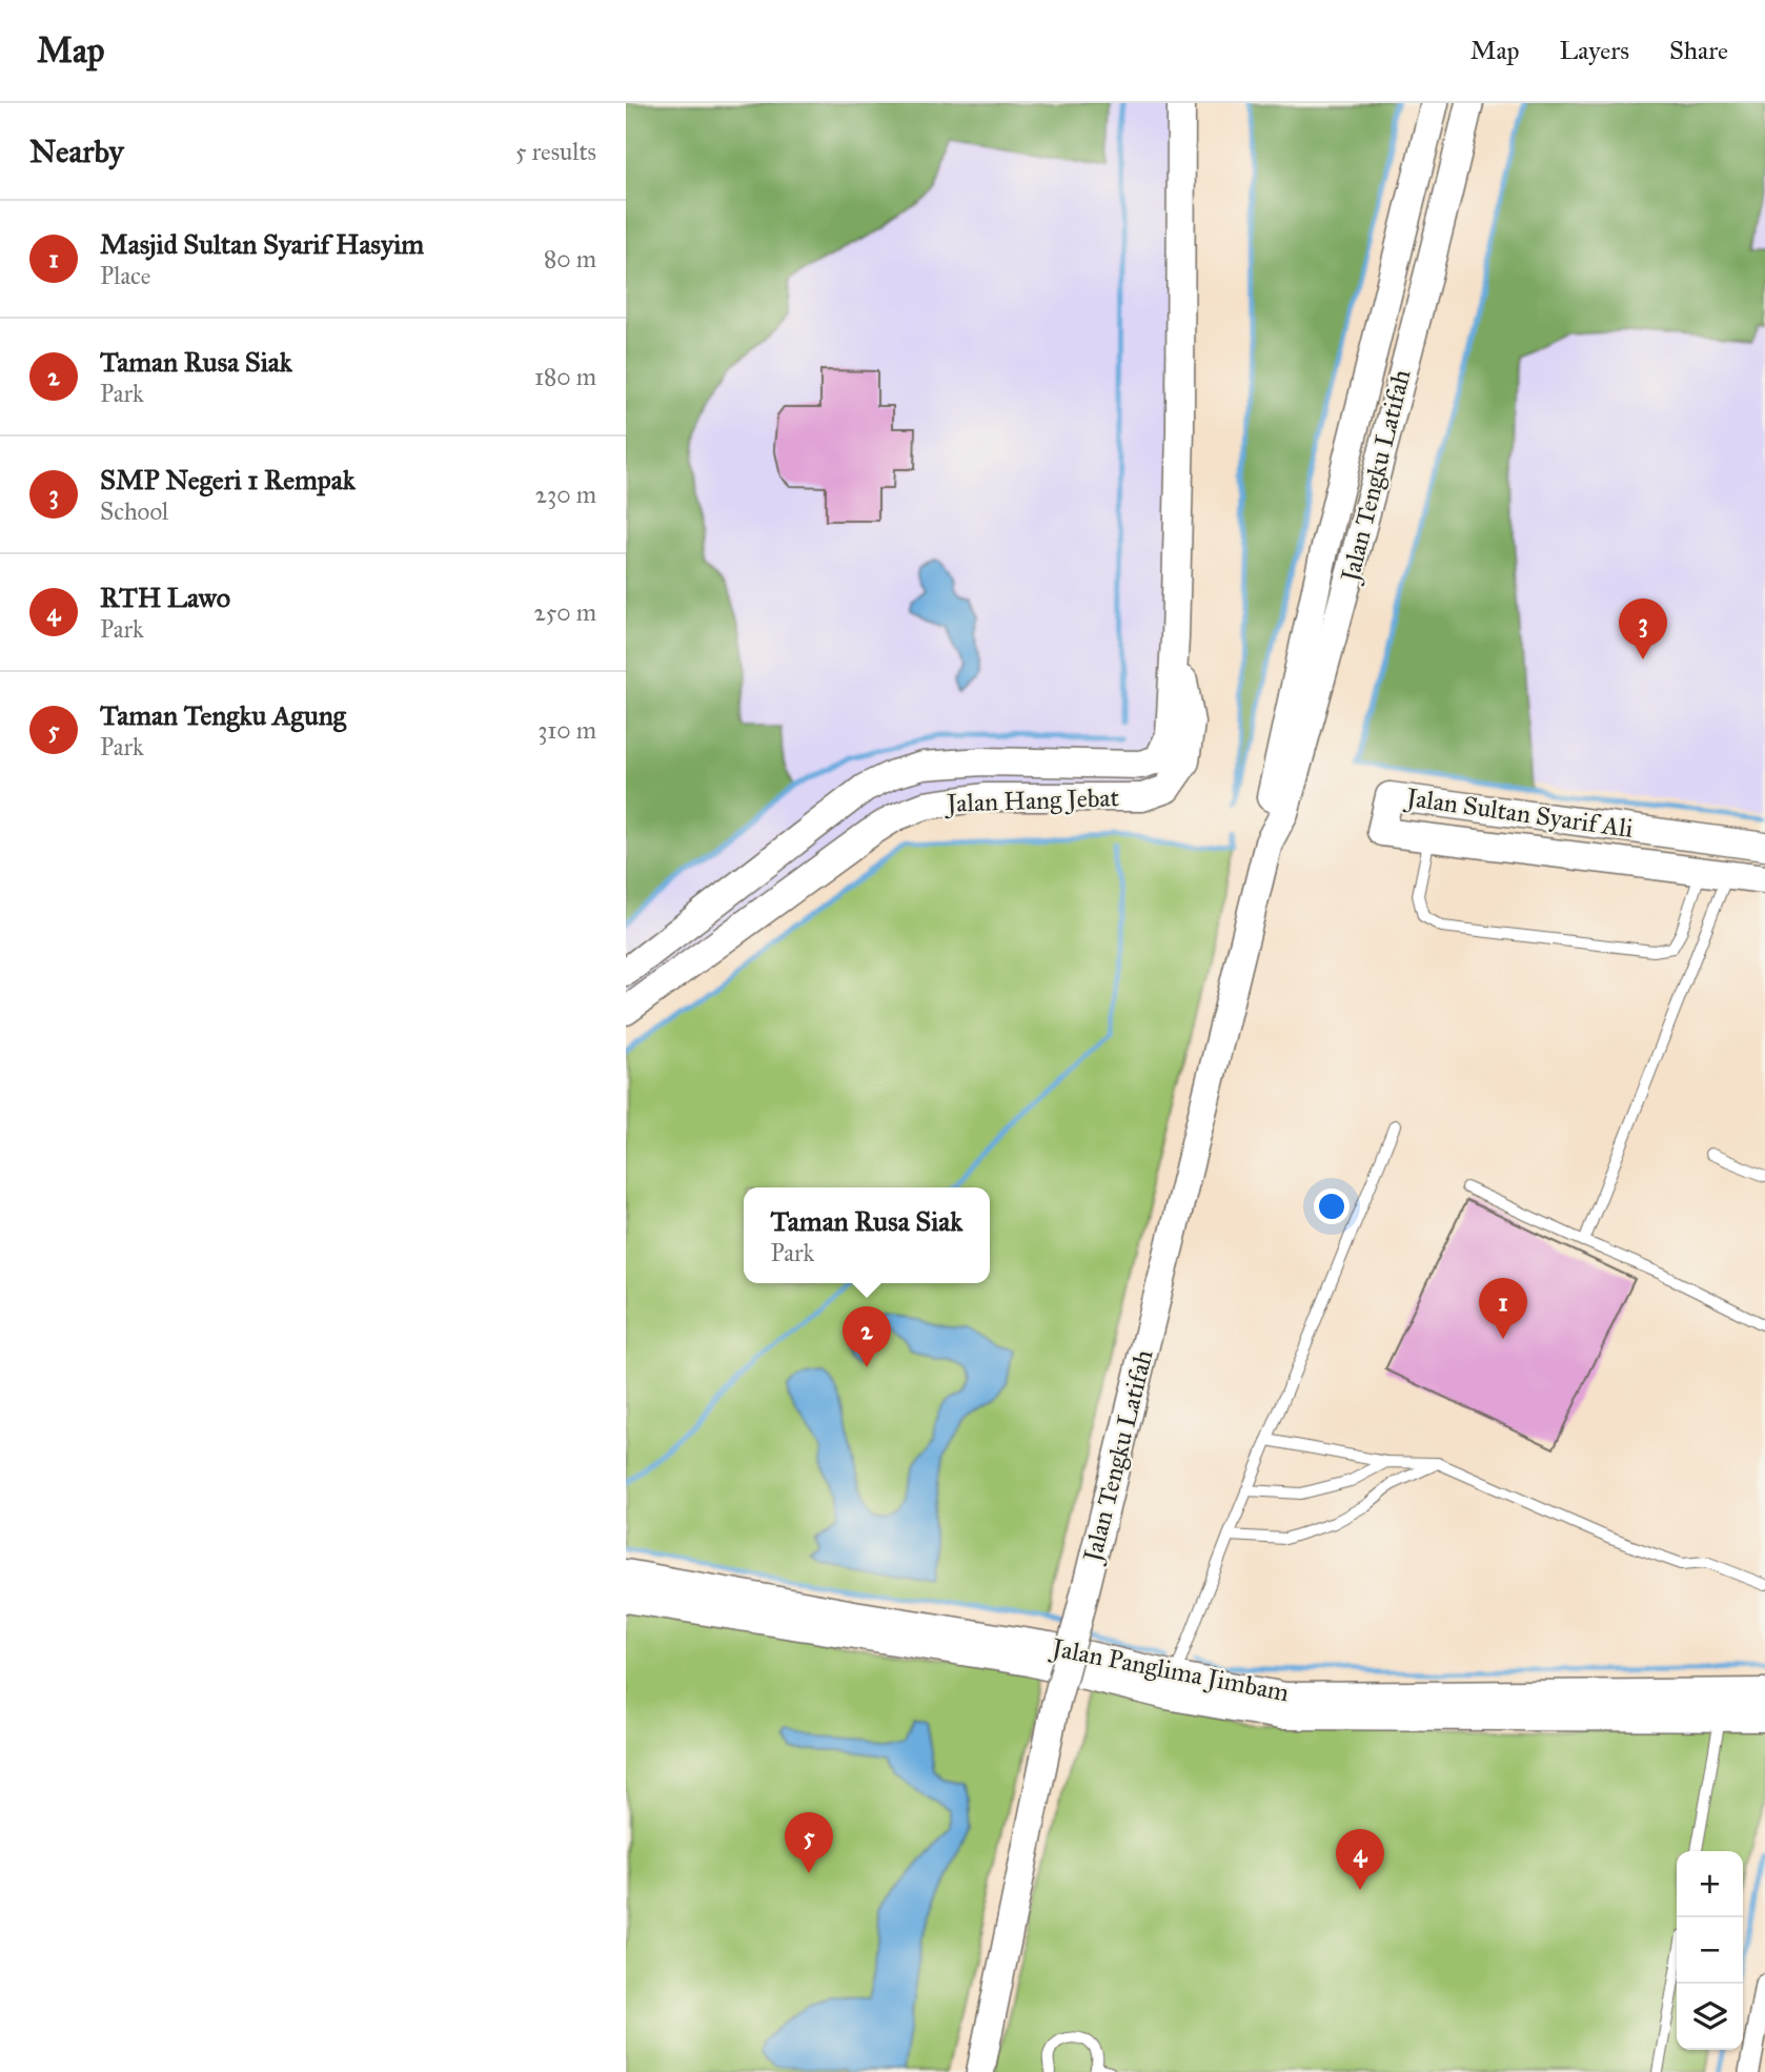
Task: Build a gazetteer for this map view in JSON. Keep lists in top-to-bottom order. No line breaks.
{"streets":{"street":["Jalan Tengku Latifah","Jalan Hang Jebat","Jalan Sultan Syarif Ali","Jalan Panglima Jimbam"]},"page":{"header":"Map","nav":["Map","Layers","Share"],"heading":["Nearby","5 results"],"list":[{"mark":"1","name":"Masjid Sultan Syarif Hasyim","note":"Place","value":"80 m"},{"mark":"2","name":"Taman Rusa Siak","note":"Park","value":"180 m"},{"mark":"3","name":"SMP Negeri 1 Rempak","note":"School","value":"230 m"},{"mark":"4","name":"RTH Lawo","note":"Park","value":"250 m"},{"mark":"5","name":"Taman Tengku Agung","note":"Park","value":"310 m"}],"pins":["3","1","2","5","4"],"popup":["Taman Rusa Siak","Park"],"map_buttons":["+","−"]}}
